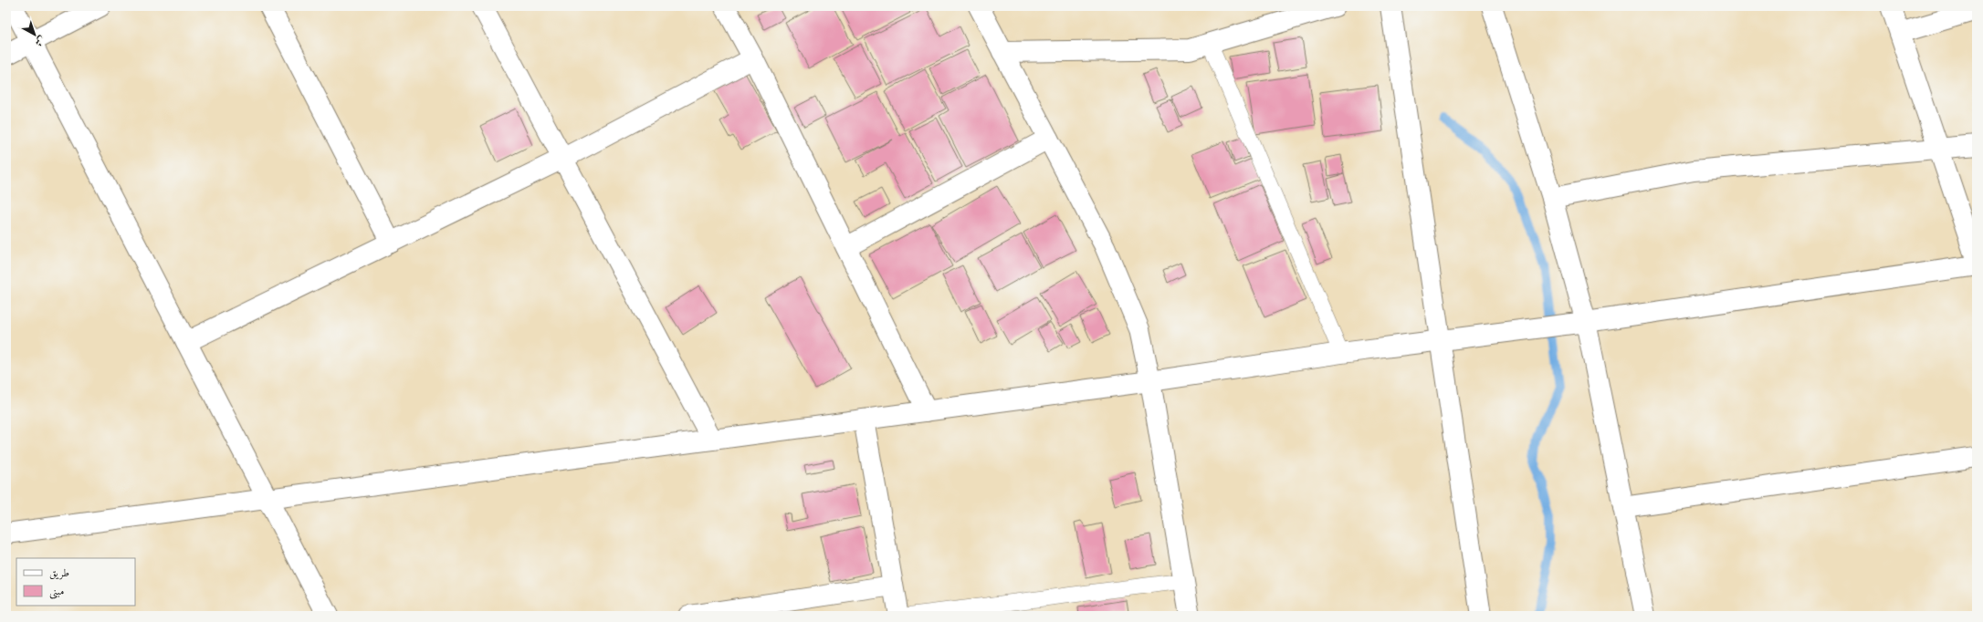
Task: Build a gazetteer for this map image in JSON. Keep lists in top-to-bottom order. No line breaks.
{"legend":["طريق","مبنى"],"north":"bottom right"}
